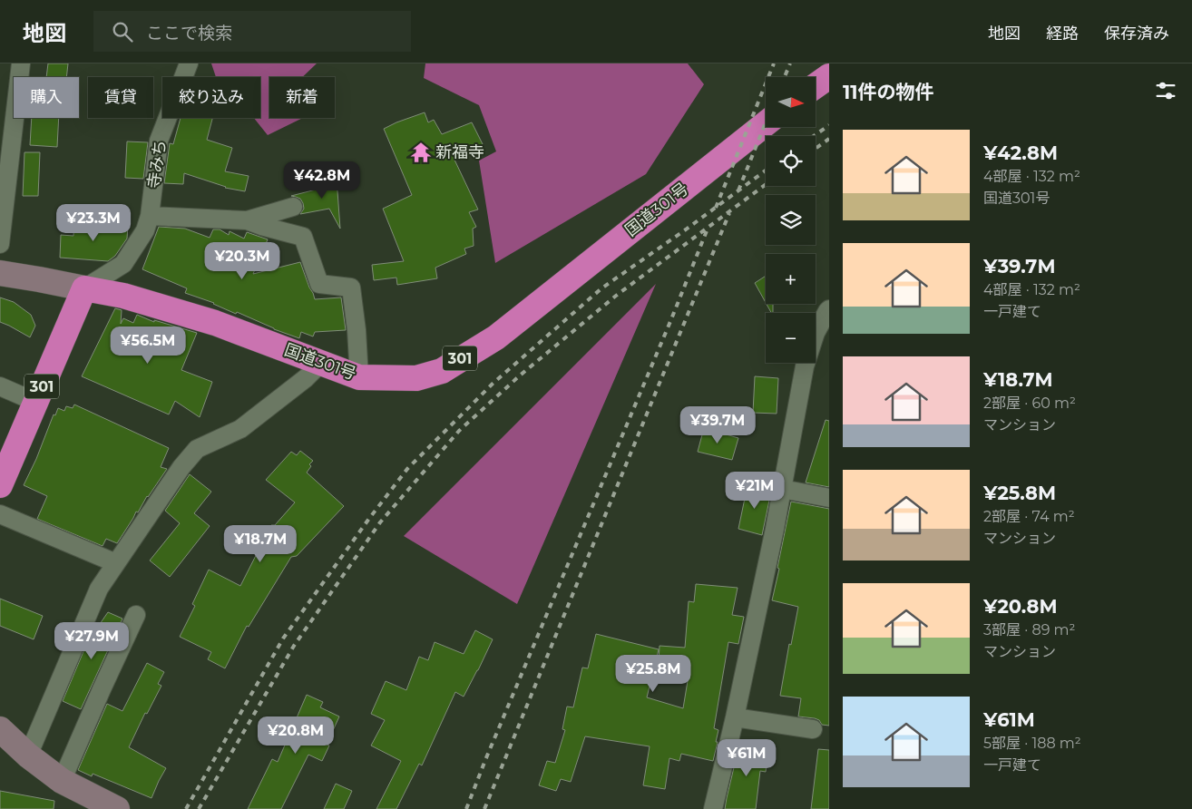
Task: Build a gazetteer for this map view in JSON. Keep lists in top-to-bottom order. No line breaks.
{"streets":{"highway":["国道301号","301"],"street":["寺みち"]},"crossings":[["寺みち","国道301号"],["寺みち","301"],["国道301号","301"]],"places":{"temple":["新福寺"]},"north":"right","page":{"header":"地図","search":"ここで検索","nav":["地図","経路","保存済み"],"heading":"11件の物件","map_buttons":["+","−"],"chip":["購入","賃貸","絞り込み","新着"],"list":[{"name":"¥42.8M","note":"4部屋 · 132 m² · 国道301号"},{"name":"¥39.7M","note":"4部屋 · 132 m² · 一戸建て"},{"name":"¥18.7M","note":"2部屋 · 60 m² · マンション"},{"name":"¥25.8M","note":"2部屋 · 74 m² · マンション"},{"name":"¥20.8M","note":"3部屋 · 89 m² · マンション"},{"name":"¥61M","note":"5部屋 · 188 m² · 一戸建て"}],"price":["¥42.8M","¥23.3M","¥20.3M","¥56.5M","¥39.7M","¥21M","¥18.7M","¥27.9M","¥25.8M","¥20.8M","¥61M"]}}
